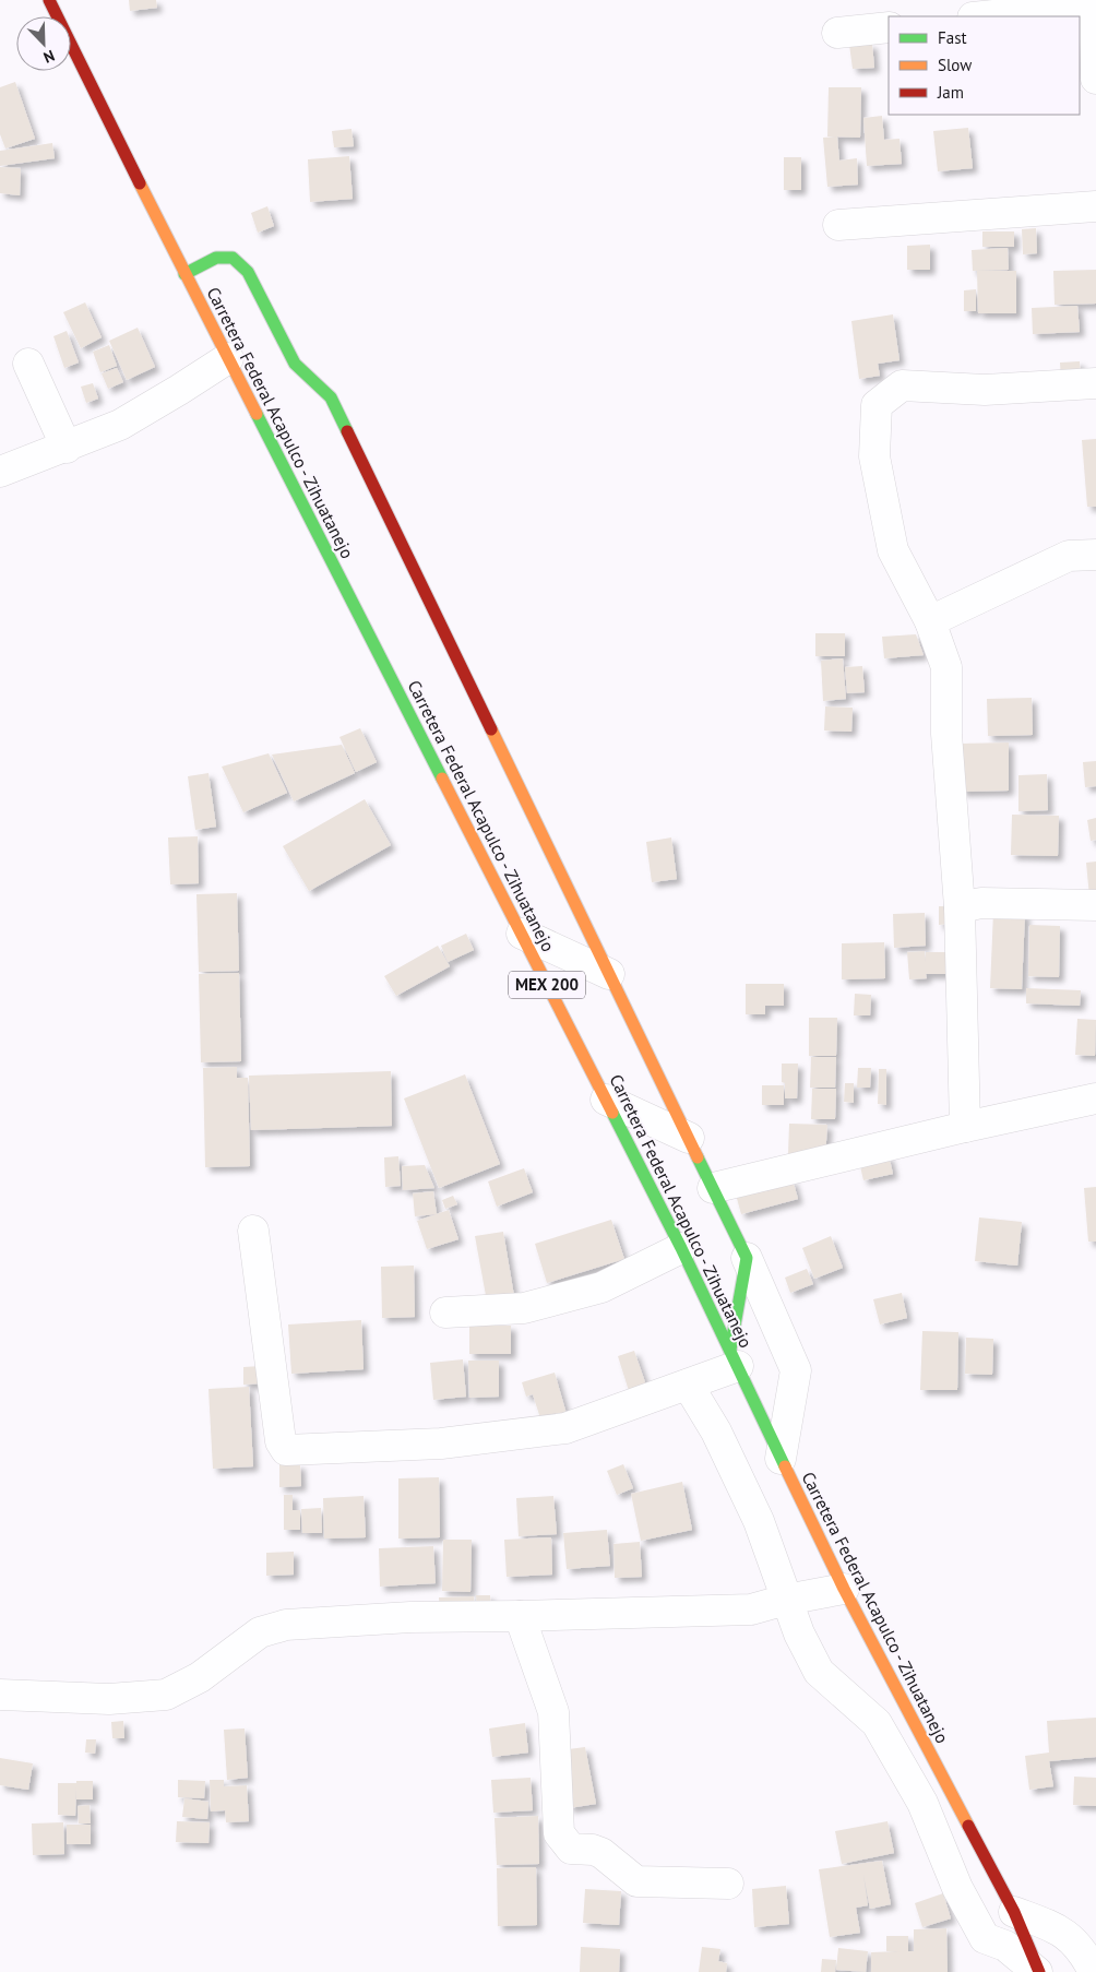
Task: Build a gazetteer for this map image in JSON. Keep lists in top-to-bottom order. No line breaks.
{"streets":{"main road":["Carretera Federal Acapulco - Zihuatanejo","MEX 200"]},"legend":["Fast","Slow","Jam"],"north":"bottom right"}
